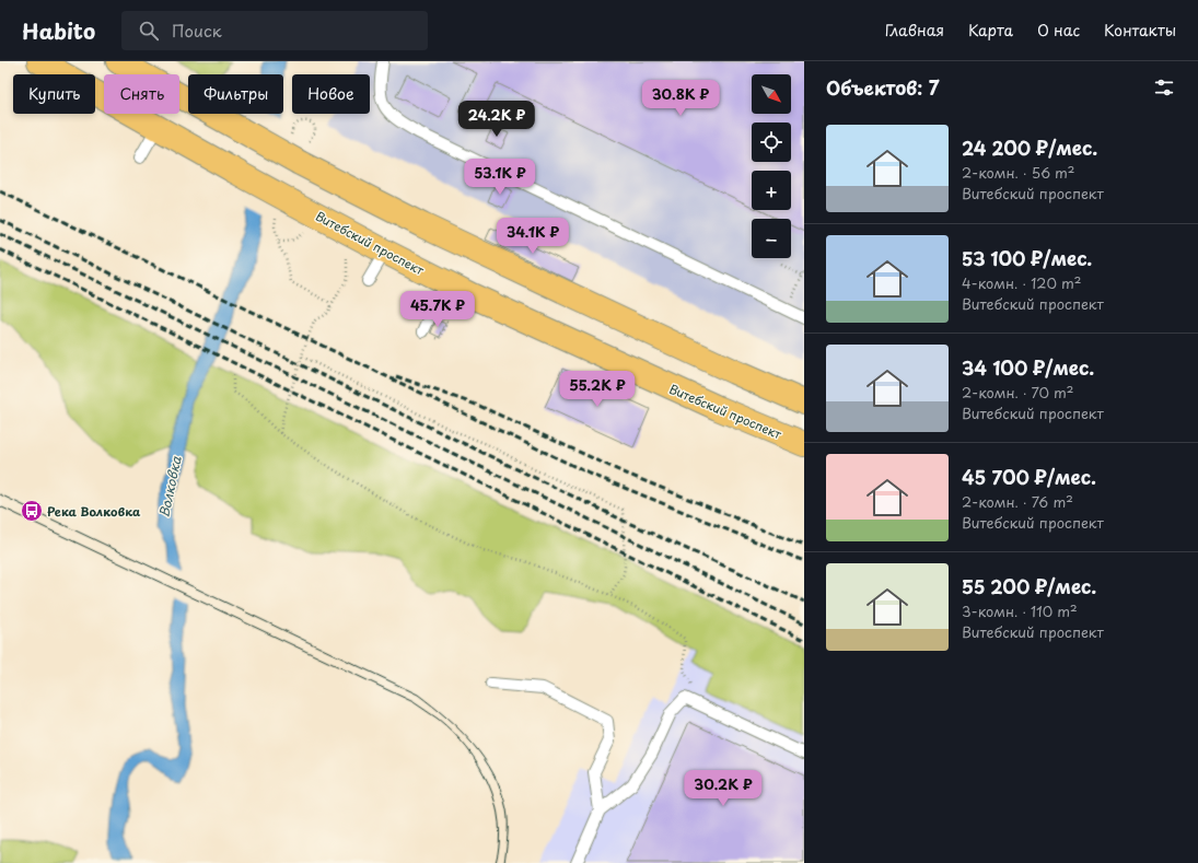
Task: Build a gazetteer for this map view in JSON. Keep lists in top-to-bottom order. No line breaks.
{"streets":{"main road":["Витебский проспект"]},"water":["Волковка"],"places":{"bus stop":["Река Волковка"]},"north":"bottom right","page":{"header":"Habito","search":"Поиск","nav":["Главная","Карта","О нас","Контакты"],"heading":"Объектов: 7","map_buttons":["+","−"],"chip":["Купить","Снять","Фильтры","Новое"],"price":["30.8K ₽","24.2K ₽","53.1K ₽","34.1K ₽","45.7K ₽","55.2K ₽","30.2K ₽"],"list":[{"name":"24 200 ₽/мес.","note":"2-комн. · 56 m² · Витебский проспект"},{"name":"53 100 ₽/мес.","note":"4-комн. · 120 m² · Витебский проспект"},{"name":"34 100 ₽/мес.","note":"2-комн. · 70 m² · Витебский проспект"},{"name":"45 700 ₽/мес.","note":"2-комн. · 76 m² · Витебский проспект"},{"name":"55 200 ₽/мес.","note":"3-комн. · 110 m² · Витебский проспект"}]}}
